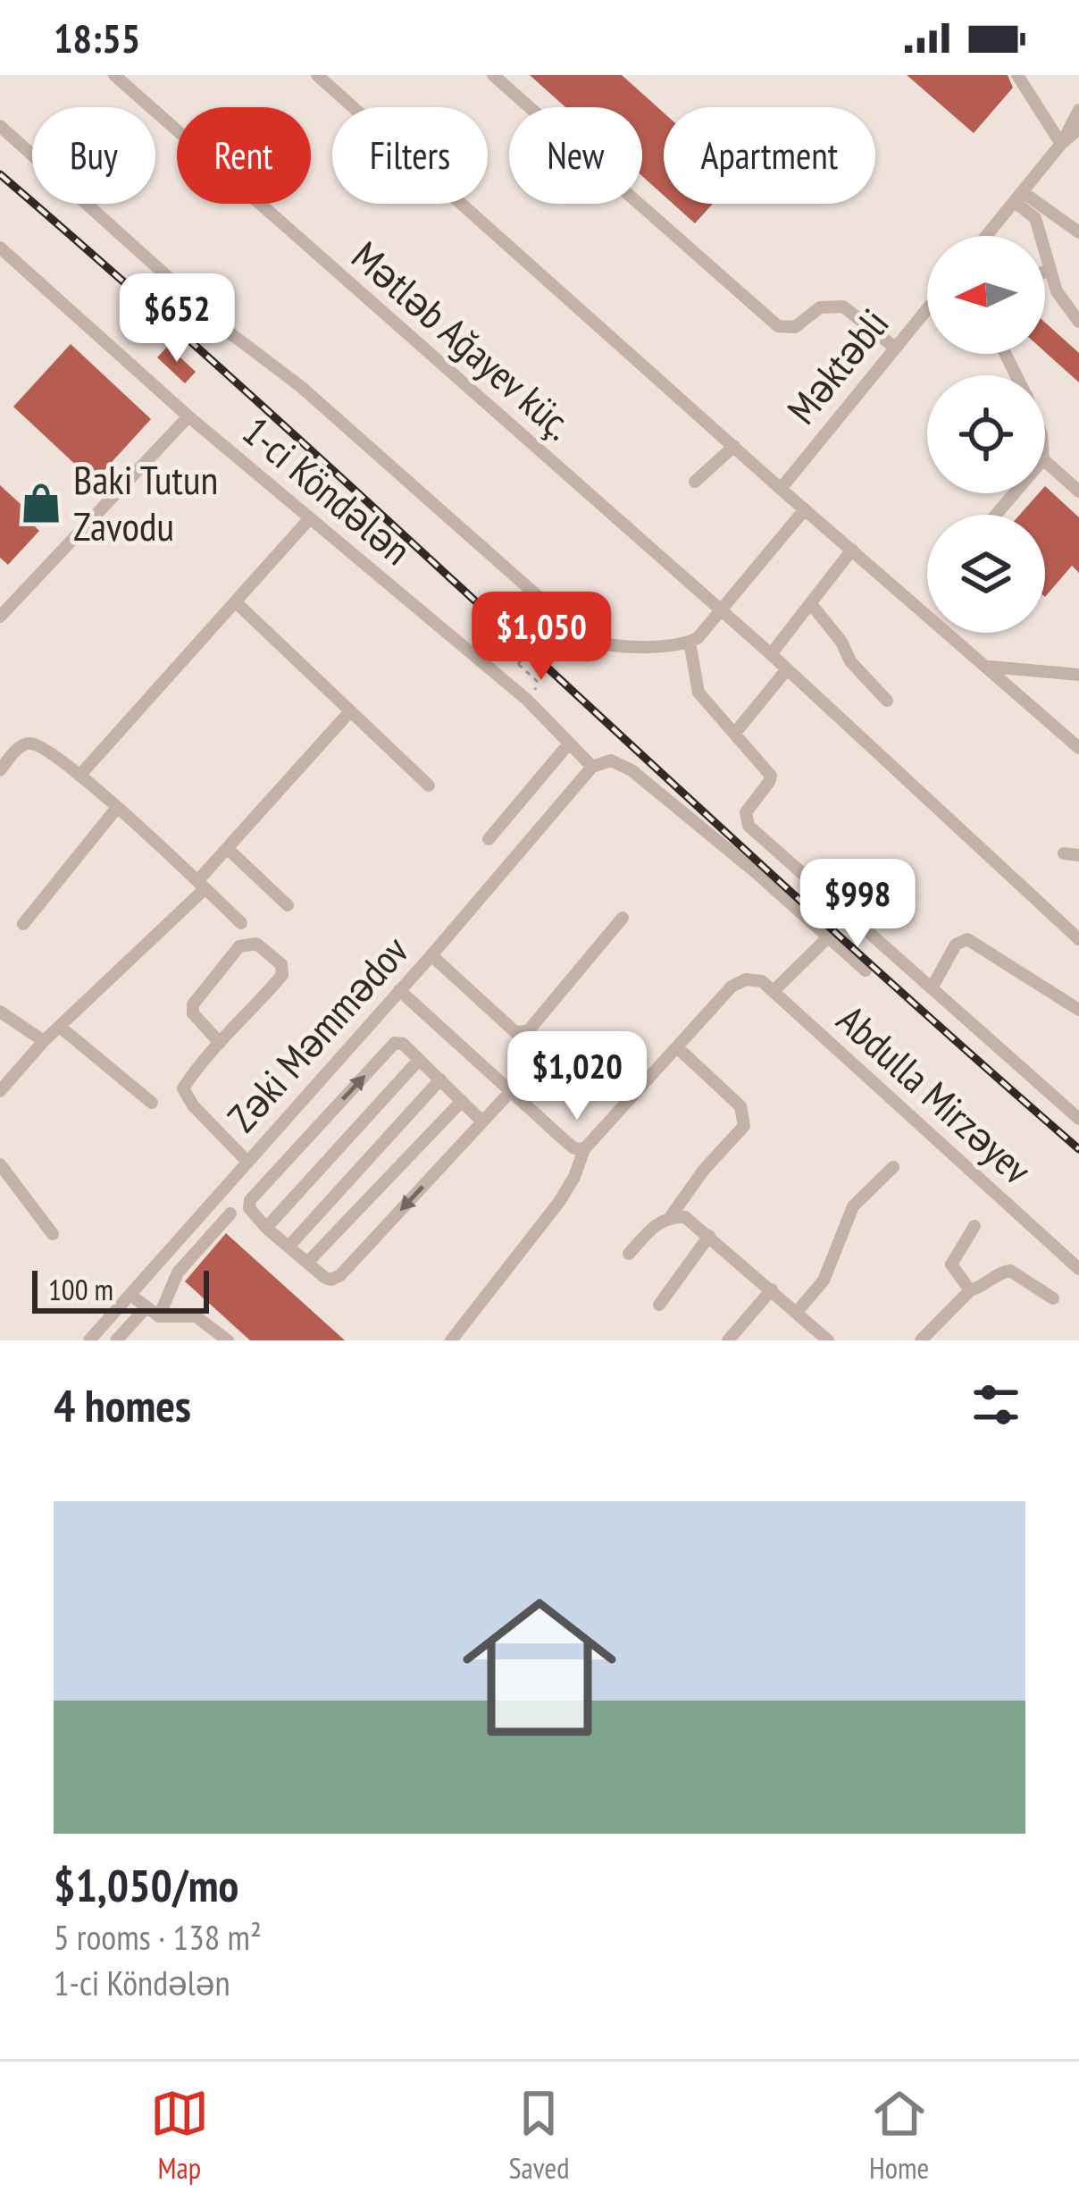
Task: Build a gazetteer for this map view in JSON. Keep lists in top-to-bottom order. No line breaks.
{"streets":{"street":["Mətləb Ağayev küç.","Məktəbli","1-ci Köndələn","Zəki Məmmədov","Abdulla Mirzəyev"]},"crossings":[["1-ci Köndələn","Zəki Məmmədov"]],"places":{"shop":["Baki Tutun Zavodu"]},"scale_bar":"100 m","north":"left","page":{"status":"18:55","chip":["Buy","Rent","Filters","New","Apartment"],"price":["$652","$1,050","$998","$1,020"],"scale":"100 m","heading":"4 homes","list":[{"name":"$1,050/mo","note":"5 rooms · 138 m² · 1-ci Köndələn"}],"tabs":["Map","Saved","Home"]}}
